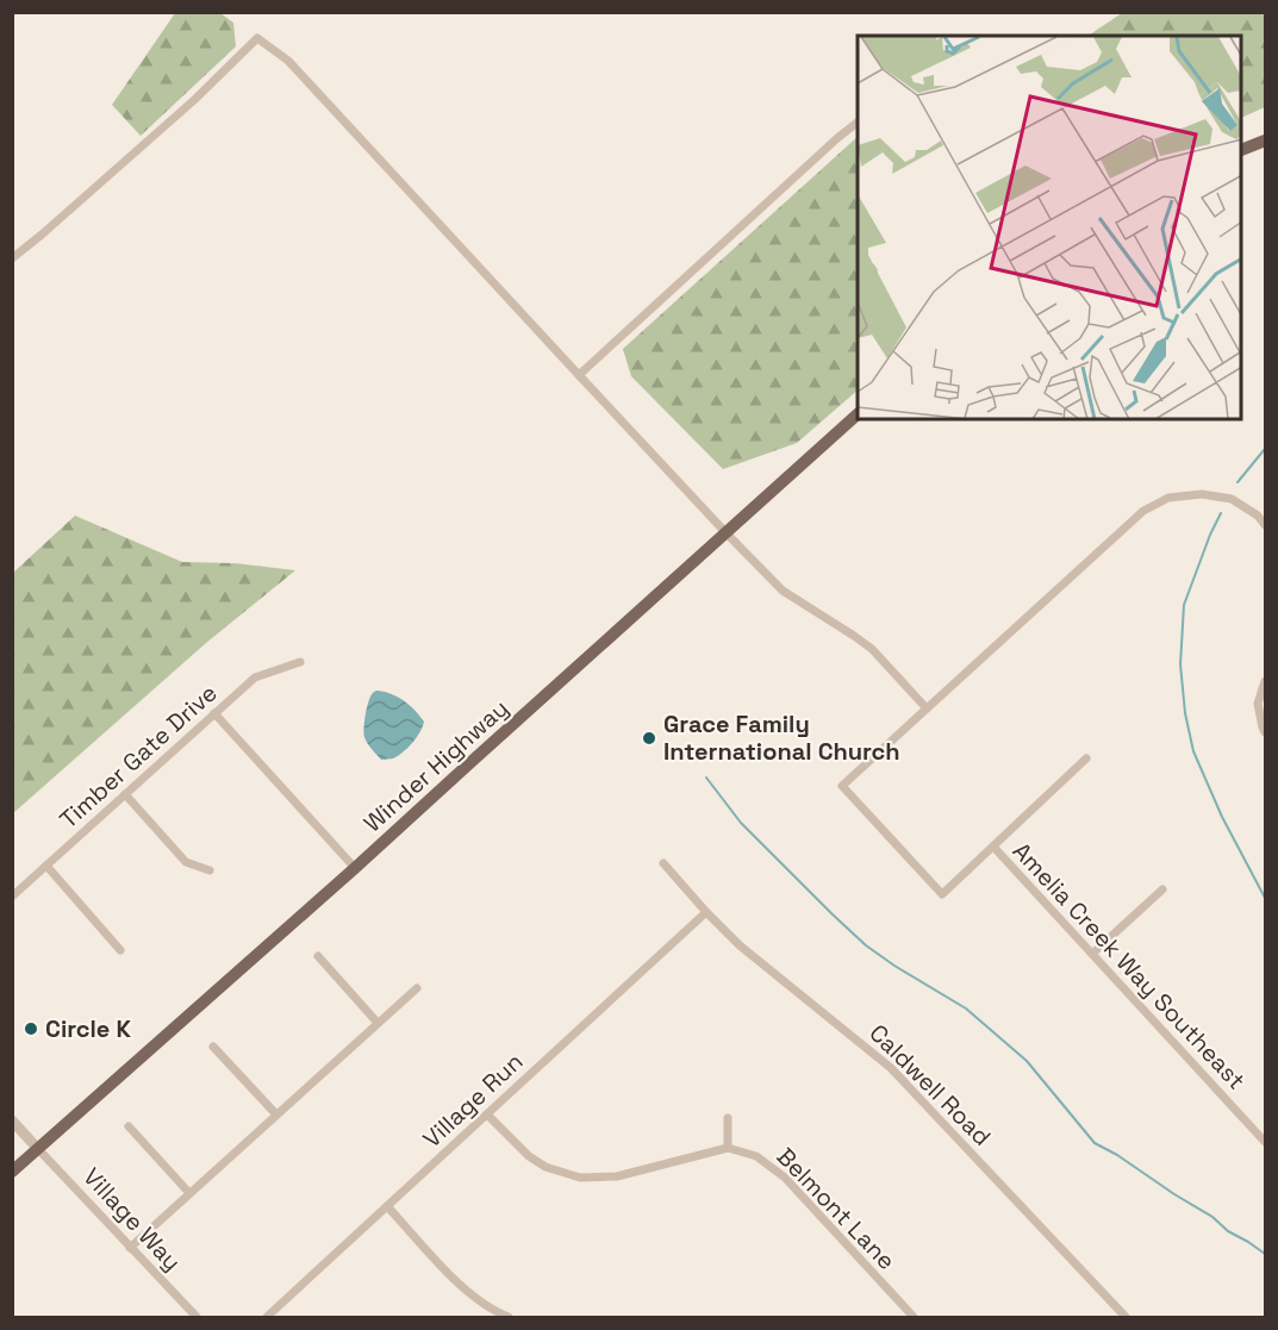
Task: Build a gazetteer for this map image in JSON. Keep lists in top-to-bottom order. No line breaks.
{"streets":{"main road":["Winder Highway"],"street":["Timber Gate Drive","Amelia Creek Way Southeast","Caldwell Road","Village Run","Belmont Lane","Village Way"]},"crossings":[["Winder Highway","Village Way"],["Caldwell Road","Village Run"]],"places":["Grace Family International Church","Circle K"]}
